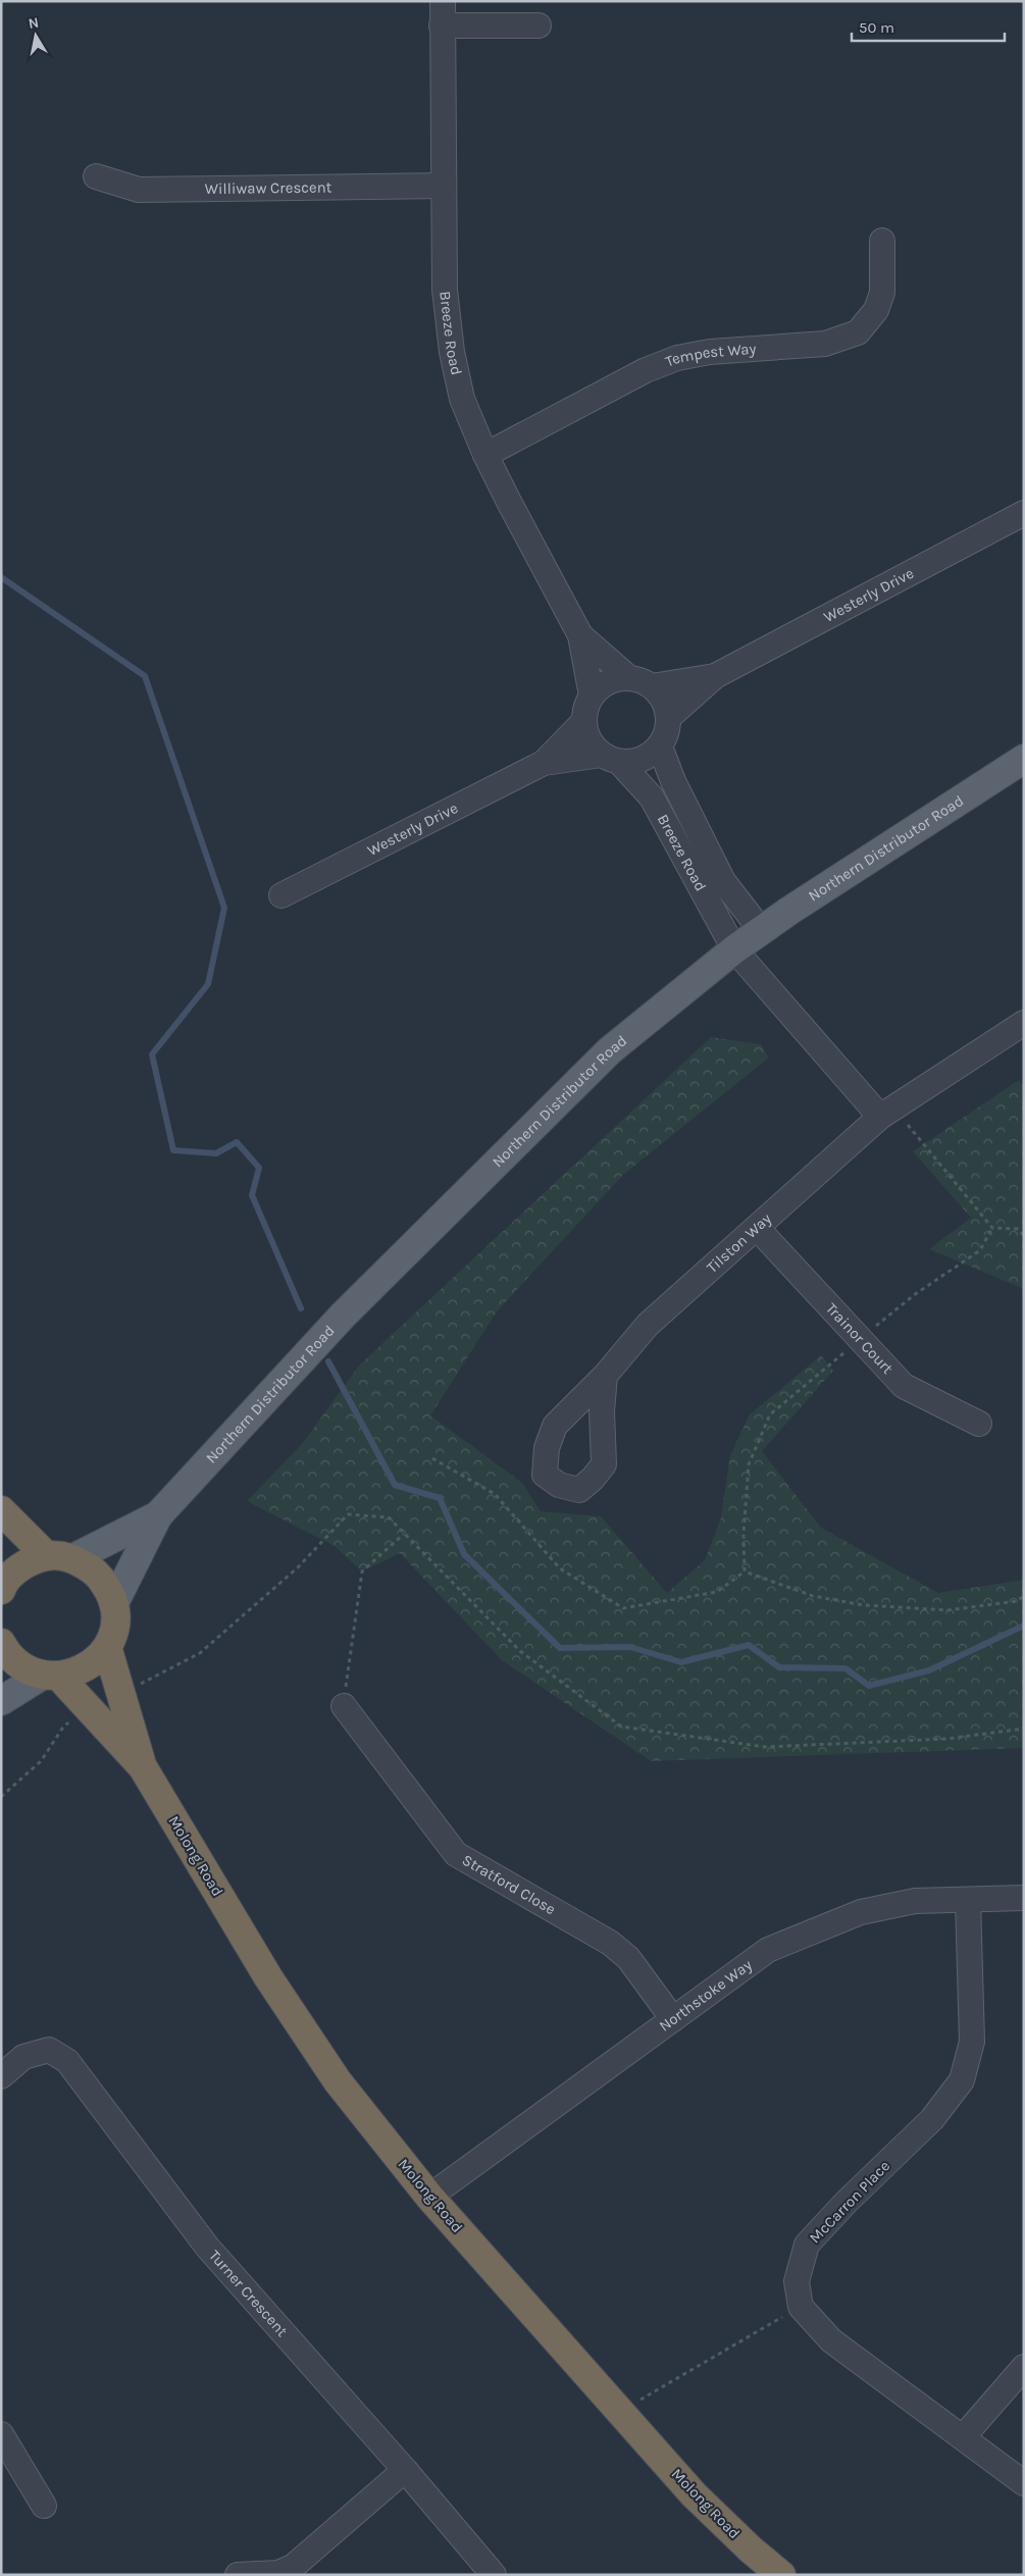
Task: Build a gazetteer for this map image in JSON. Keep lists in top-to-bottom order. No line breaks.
{"streets":{"highway":["Molong Road"],"main road":["Northern Distributor Road"],"street":["Williwaw Crescent","Breeze Road","Tempest Way","Westerly Drive","Tilston Way","Trainor Court","Stratford Close","Northstoke Way","McCarron Place","Turner Crescent"]},"crossings":[["Williwaw Crescent","Breeze Road"],["Breeze Road","Tempest Way"],["Breeze Road","Westerly Drive"],["Breeze Road","Northern Distributor Road"],["Tilston Way","Trainor Court"],["Molong Road","Northstoke Way"],["Stratford Close","Northstoke Way"],["Northstoke Way","McCarron Place"]],"scale_bar":"50 m","north":"top"}
